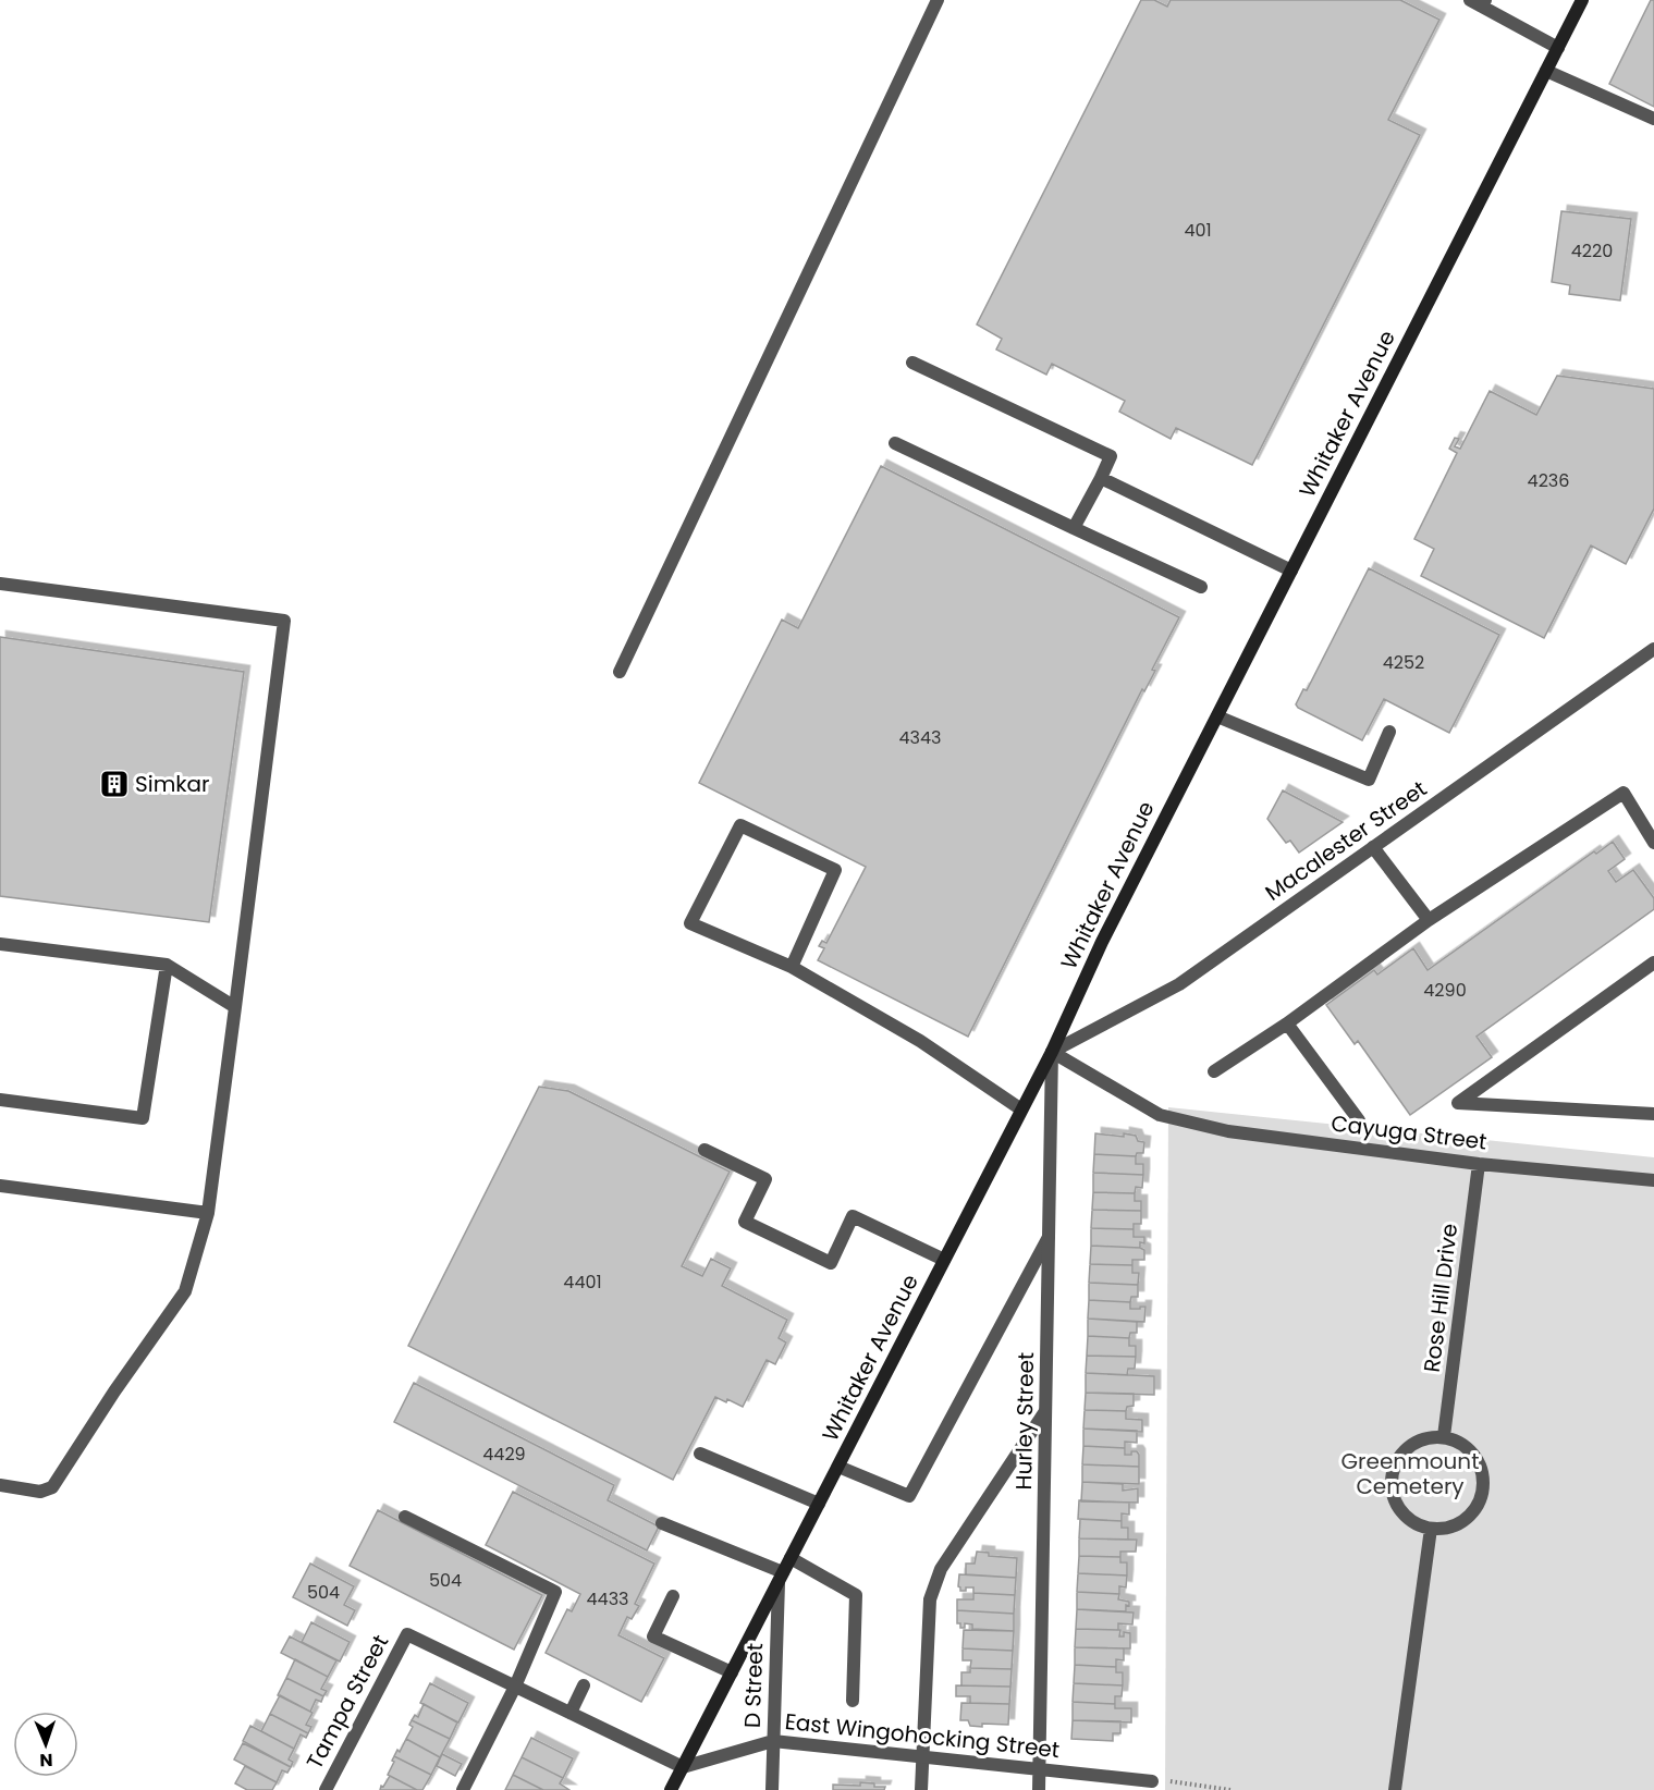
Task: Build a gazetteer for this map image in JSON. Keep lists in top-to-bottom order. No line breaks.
{"streets":{"main road":["Whitaker Avenue"],"street":["Macalester Street","Cayuga Street","Rose Hill Drive","Hurley Street","D Street","Tampa Street","East Wingohocking Street"]},"crossings":[["Whitaker Avenue","Macalester Street"],["Whitaker Avenue","Cayuga Street"],["Whitaker Avenue","Hurley Street"],["Whitaker Avenue","D Street"],["Whitaker Avenue","East Wingohocking Street"],["Macalester Street","Cayuga Street"],["Macalester Street","Hurley Street"],["Cayuga Street","Rose Hill Drive"],["Cayuga Street","Hurley Street"],["Hurley Street","East Wingohocking Street"],["D Street","East Wingohocking Street"]],"parks":["Greenmount Cemetery"],"places":{"building":["Simkar"]},"house_numbers":["401","4220","4236","4252","4343","4290","4401","4429","504","504","4433"],"north":"bottom"}
